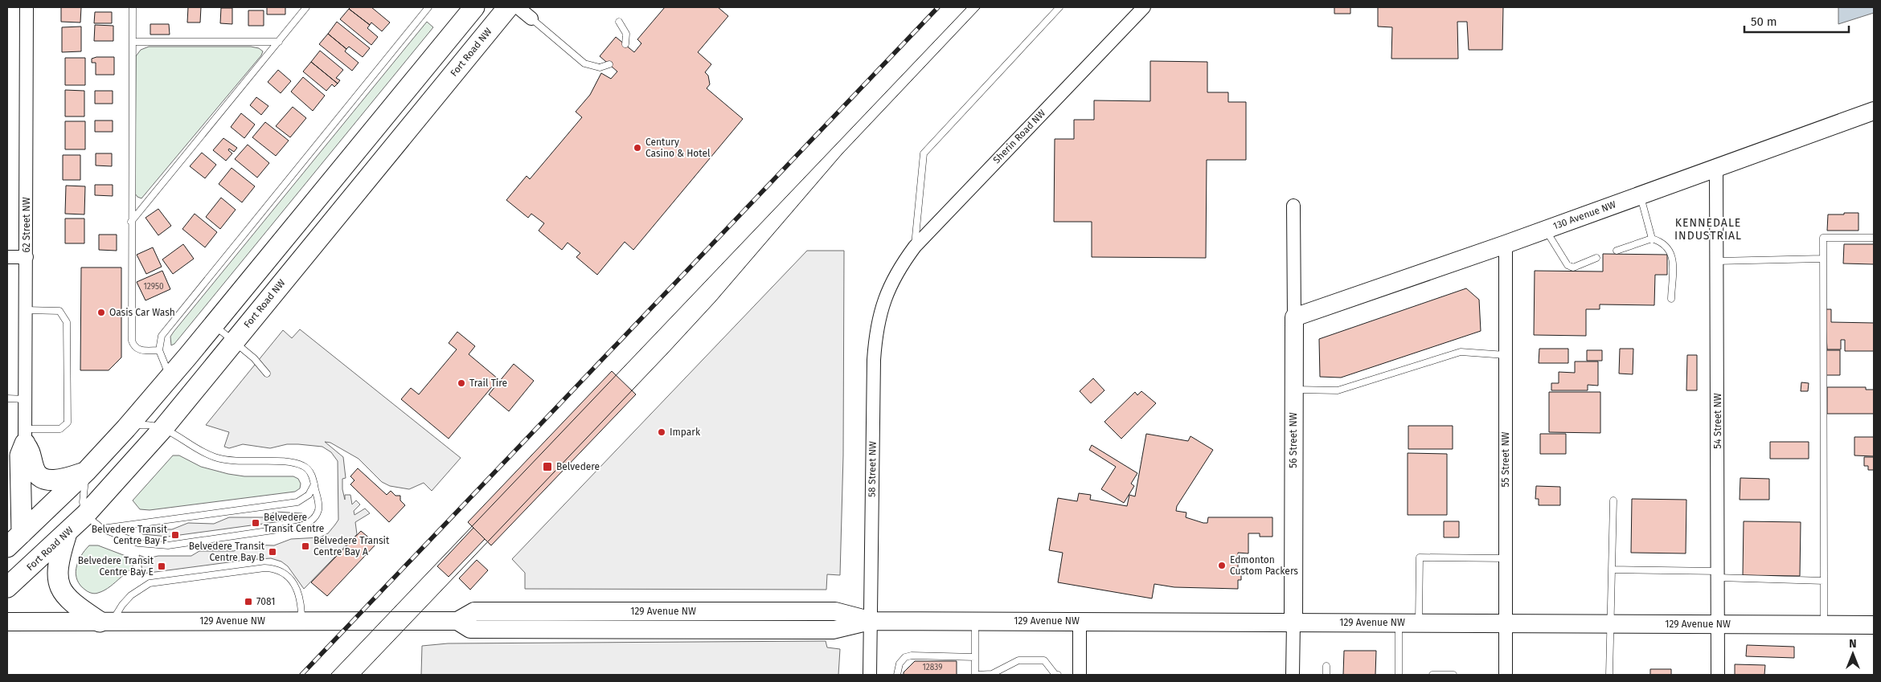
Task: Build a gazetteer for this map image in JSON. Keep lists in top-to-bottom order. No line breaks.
{"streets":{"main road":["Fort Road NW"],"street":["Sherin Road NW","130 Avenue NW","62 Street NW","54 Street NW","56 Street NW","55 Street NW","58 Street NW","129 Avenue NW"]},"crossings":[["Sherin Road NW","58 Street NW"],["130 Avenue NW","54 Street NW"],["130 Avenue NW","56 Street NW"],["130 Avenue NW","55 Street NW"],["54 Street NW","129 Avenue NW"],["56 Street NW","129 Avenue NW"],["55 Street NW","129 Avenue NW"],["58 Street NW","129 Avenue NW"]],"districts":["KENNEDALE INDUSTRIAL"],"places":{"other":["Century Casino & Hotel","Oasis Car Wash","Trail Tire","Impark","Edmonton Custom Packers"],"transit":["Belvedere","Belvedere Transit Centre","Belvedere Transit Centre Bay F","Belvedere Transit Centre Bay A","Belvedere Transit Centre Bay B","Belvedere Transit Centre Bay E","7081"]},"house_numbers":["12950","12839"],"scale_bar":"50 m","north":"top"}
